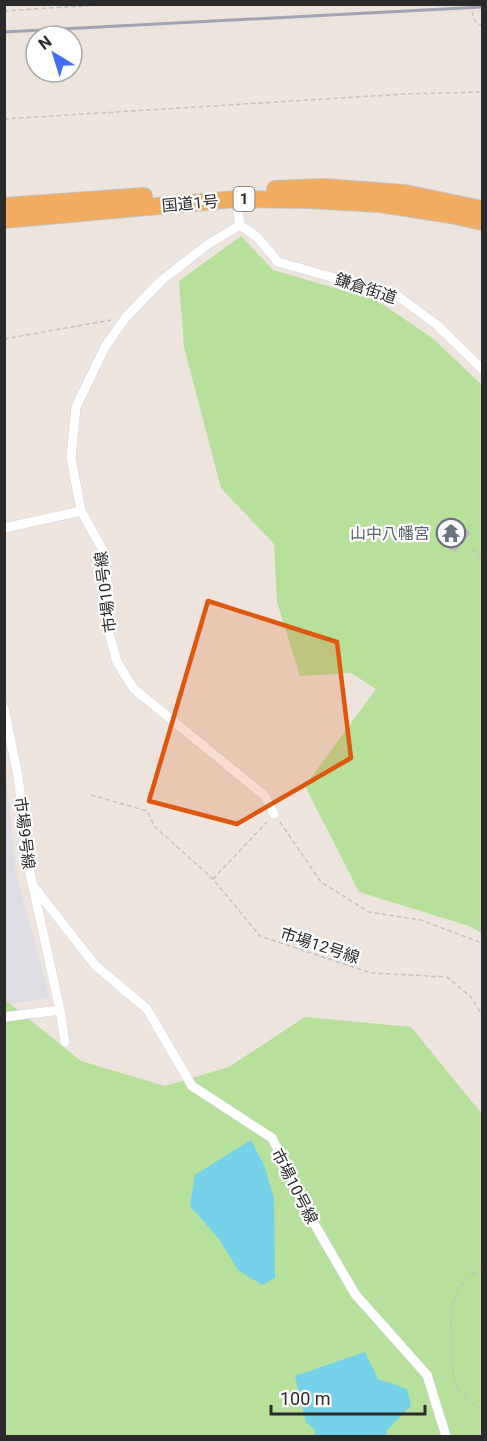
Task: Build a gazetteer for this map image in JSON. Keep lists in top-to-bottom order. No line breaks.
{"streets":{"highway":["1","国道1号"],"street":["鎌倉街道","市場10号線","市場9号線"],"path":["市場12号線"]},"crossings":[["鎌倉街道","市場10号線"],["市場10号線","市場9号線"]],"places":{"temple":["山中八幡宮"]},"scale_bar":"100 m","north":"top left"}
